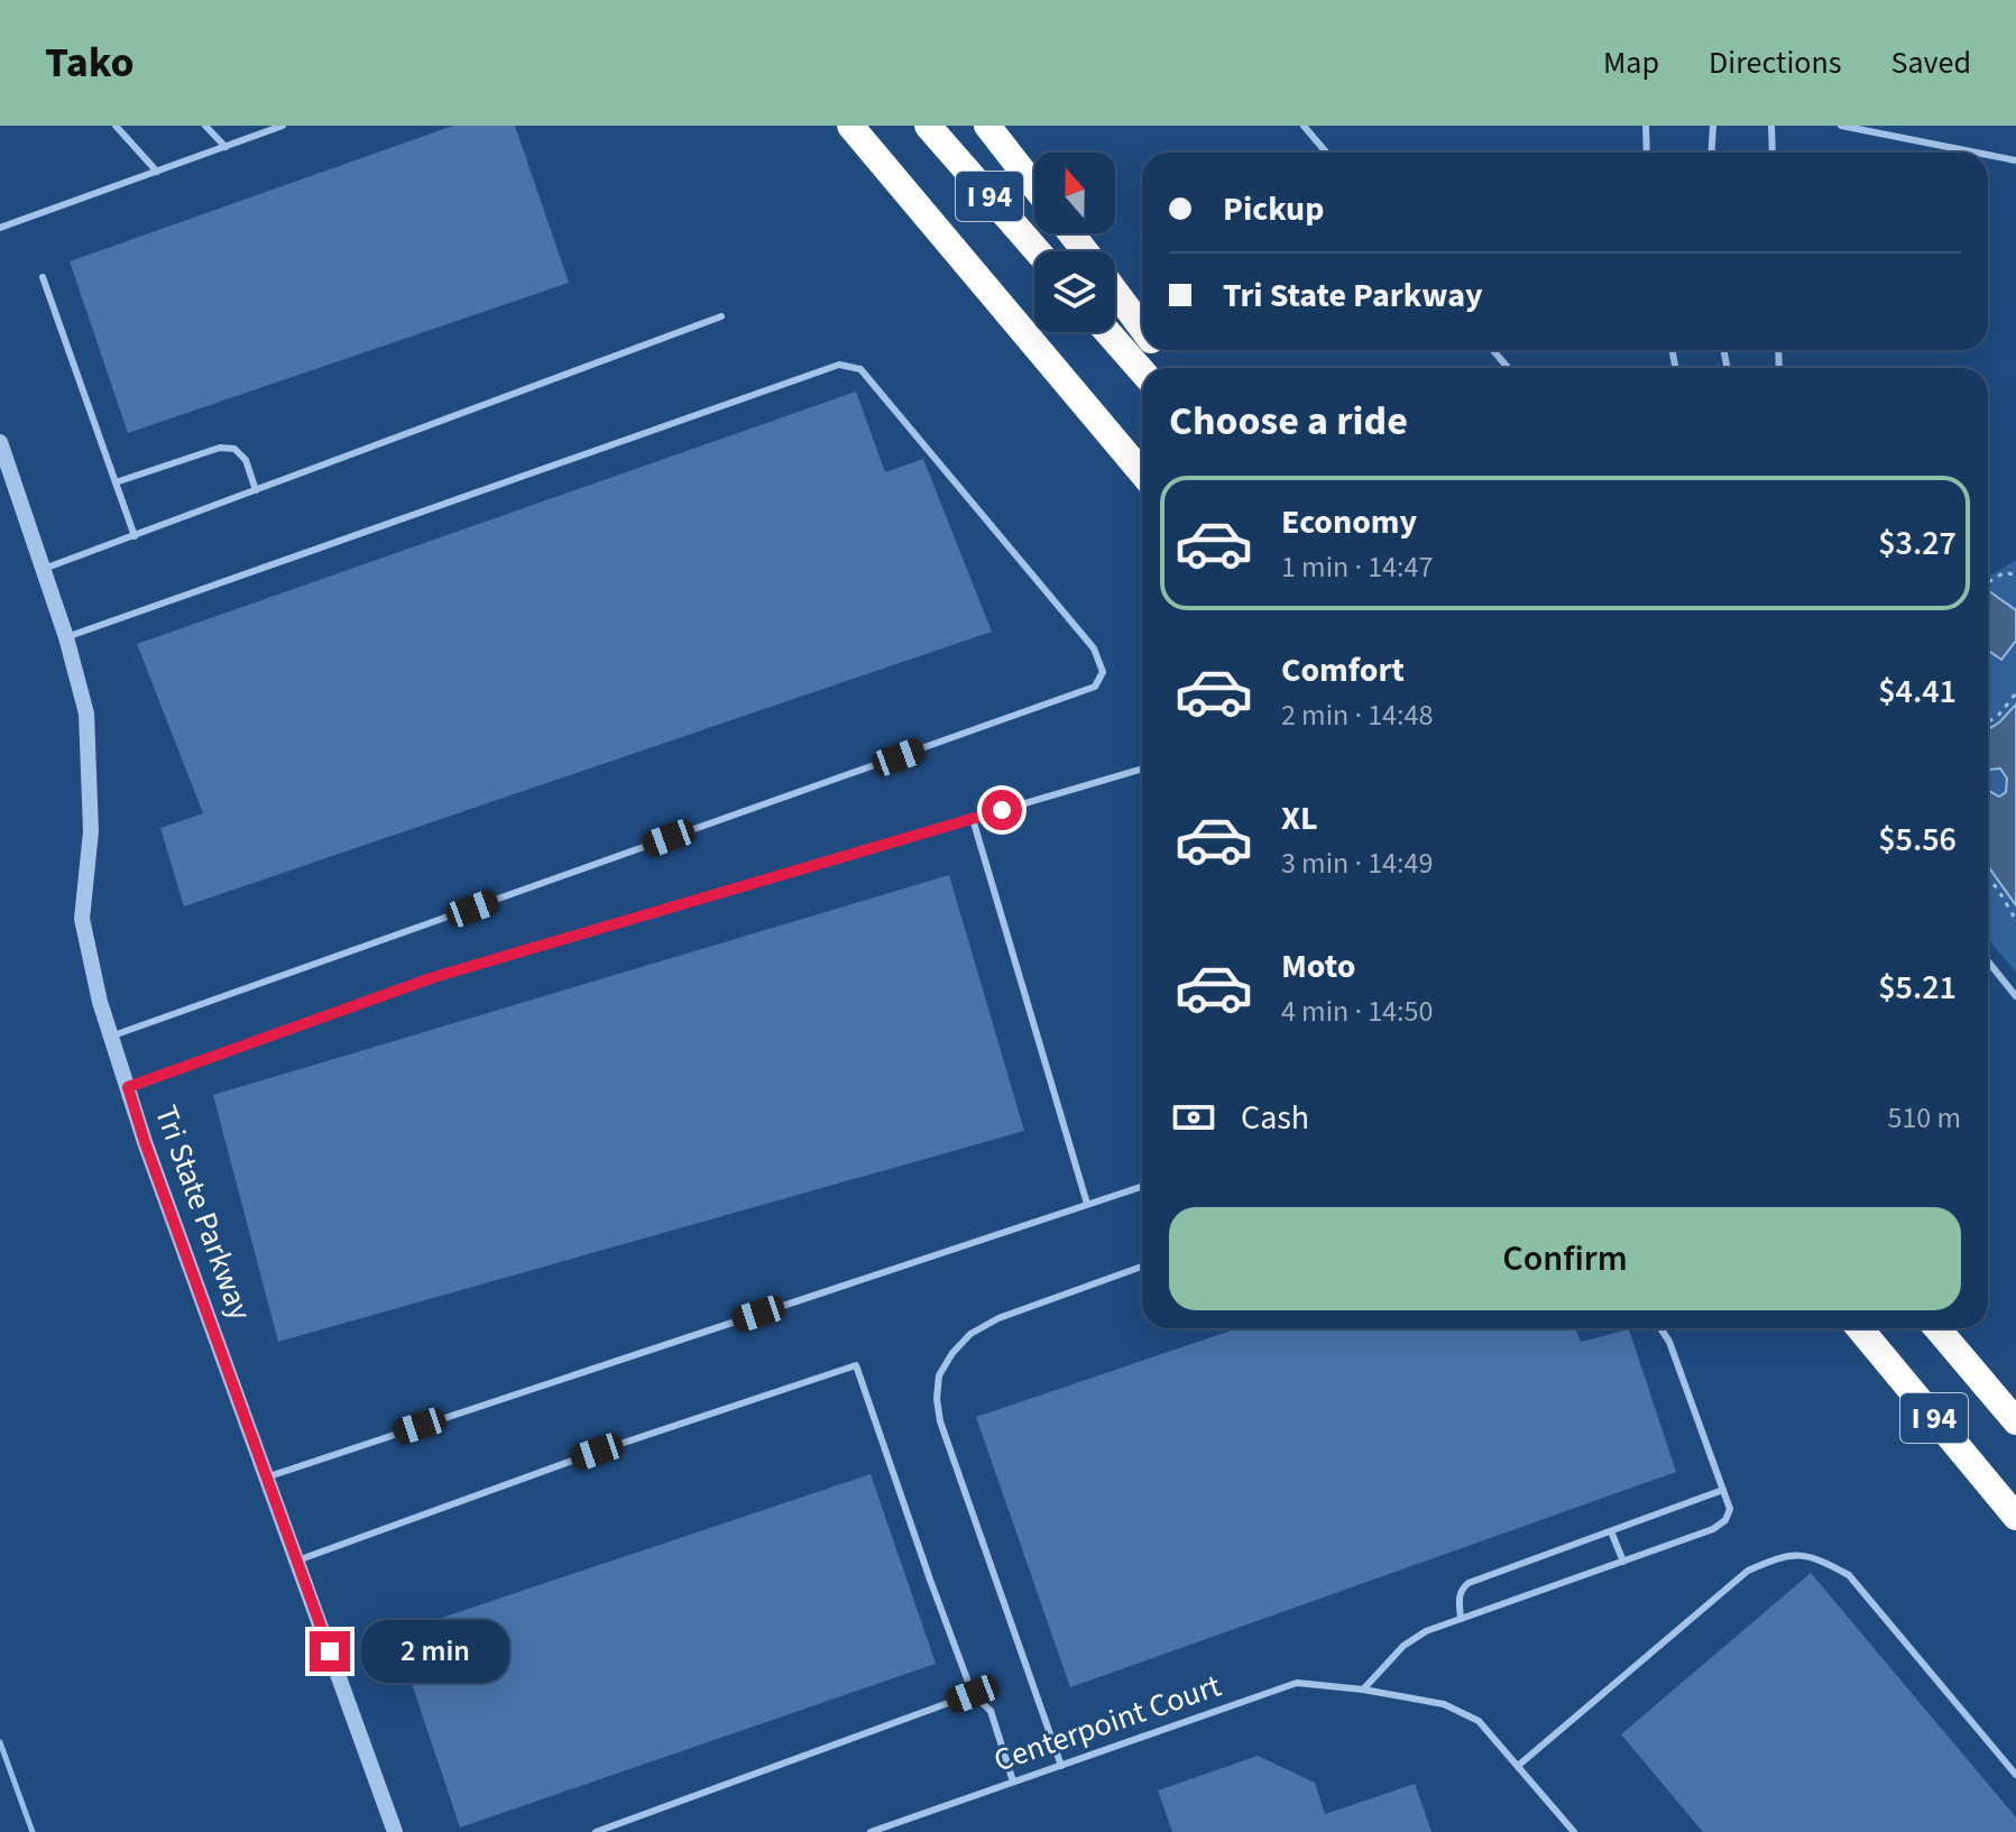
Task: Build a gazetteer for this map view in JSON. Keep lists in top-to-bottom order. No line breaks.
{"streets":{"highway":["I 94"],"street":["Tri State Parkway"],"lane":["Centerpoint Court"]},"north":"top","page":{"header":"Tako","nav":["Map","Directions","Saved"],"banner":["Pickup","Tri State Parkway"],"heading":"Choose a ride","list":[{"name":"Economy","note":"1 min · 14:47","value":"$3.27"},{"name":"Comfort","note":"2 min · 14:48","value":"$4.41"},{"name":"XL","note":"3 min · 14:49","value":"$5.56"},{"name":"Moto","note":"4 min · 14:50","value":"$5.21"}],"pay":["Cash","510 m"],"buttons":"Confirm","bubble":"2 min"}}
